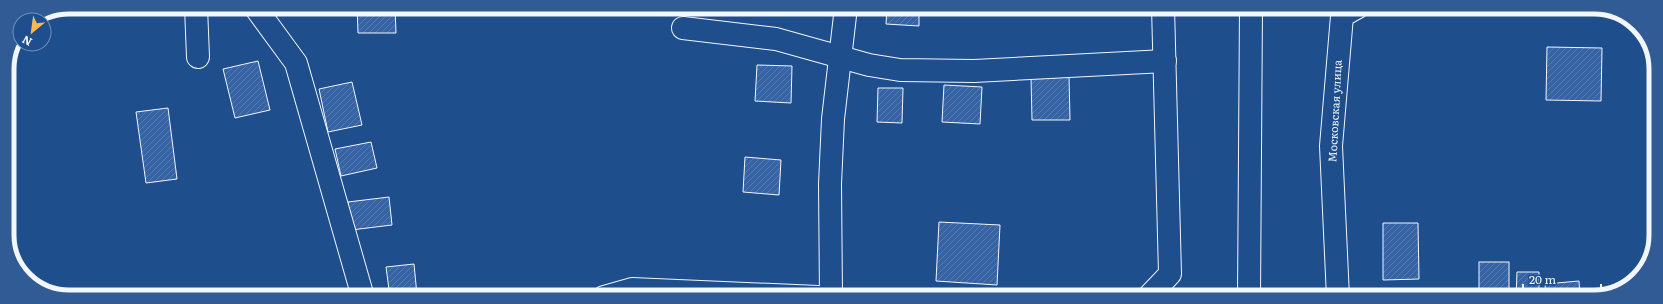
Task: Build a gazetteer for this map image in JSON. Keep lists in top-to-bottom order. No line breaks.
{"streets":{"street":["Московская улица"]},"scale_bar":"20 m","north":"bottom left"}
